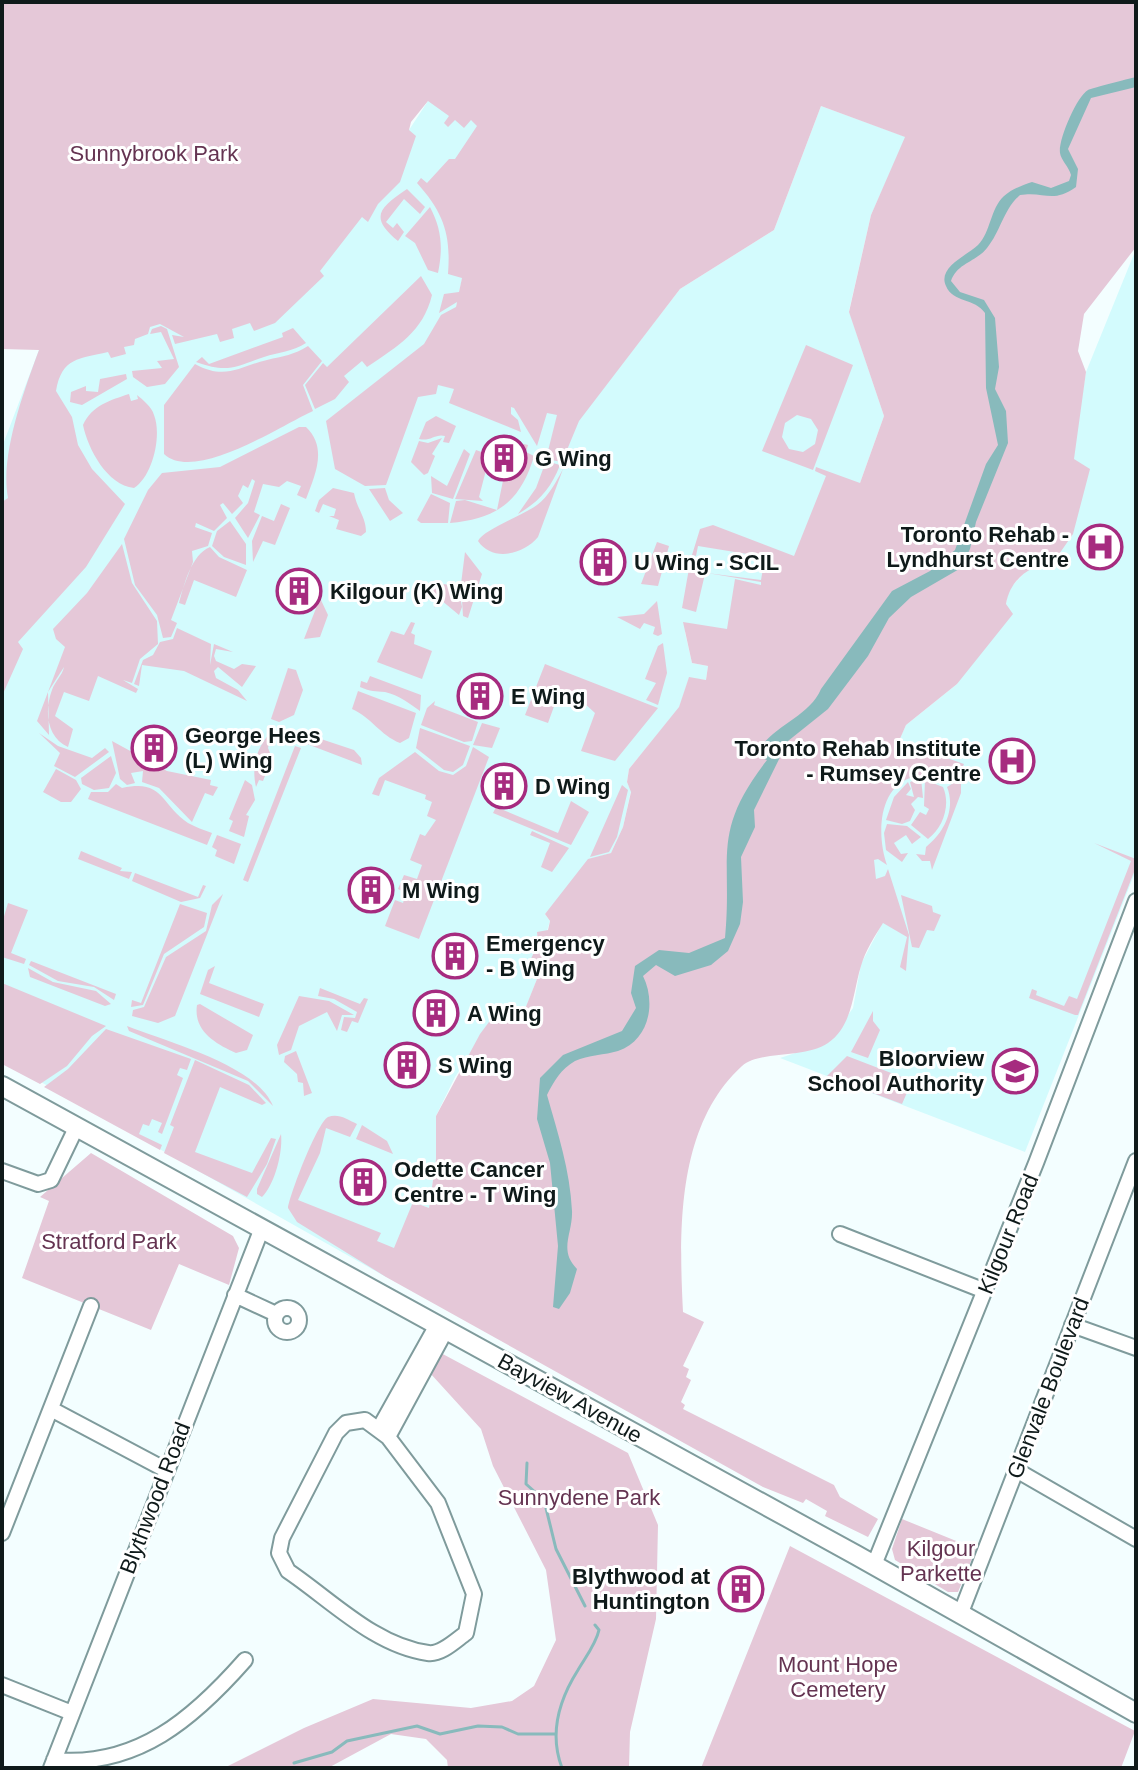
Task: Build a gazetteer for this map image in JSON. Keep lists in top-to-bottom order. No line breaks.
{"streets":{"main road":["Bayview Avenue"],"street":["Kilgour Road","Glenvale Boulevard","Blythwood Road"]},"crossings":[["Kilgour Road","Bayview Avenue"],["Glenvale Boulevard","Bayview Avenue"],["Bayview Avenue","Blythwood Road"]],"parks":["Sunnybrook Park","Stratford Park","Sunnydene Park","Kilgour Parkette","Mount Hope Cemetery"],"places":{"building":["G Wing","U Wing - SCIL","Kilgour (K) Wing","E Wing","George Hees (L) Wing","D Wing","M Wing","Emergency - B Wing","A Wing","S Wing","Odette Cancer Centre - T Wing","Blythwood at Huntington"],"hospital":["Toronto Rehab - Lyndhurst Centre","Toronto Rehab Institute - Rumsey Centre"],"school or university":["Bloorview School Authority"]}}
